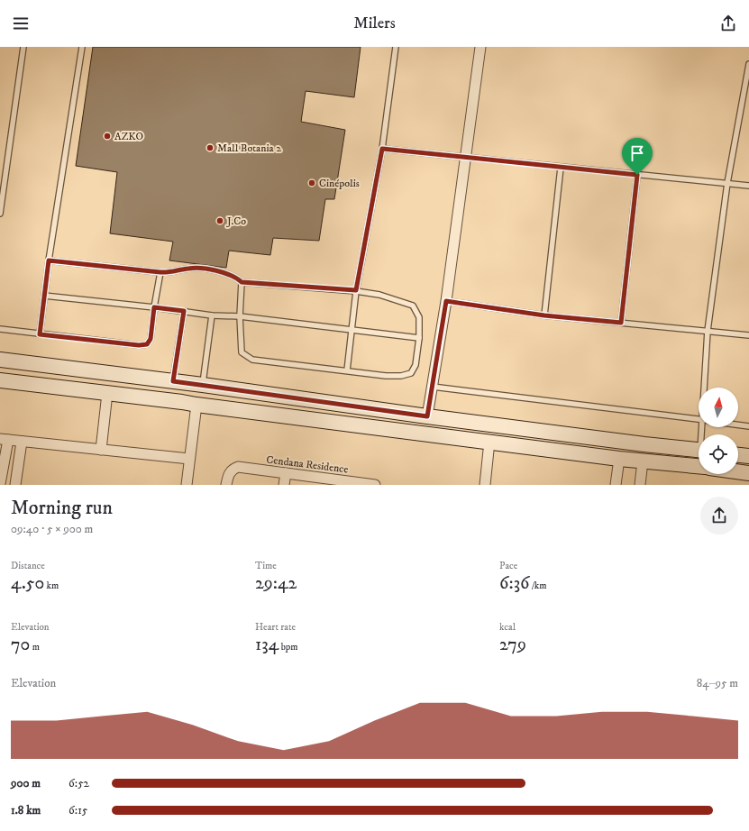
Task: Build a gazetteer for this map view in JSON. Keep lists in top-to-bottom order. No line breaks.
{"streets":{"street":["Cendana Residence"]},"places":["AZKO","Mall Botania 2","Cinépolis","J.Co"],"north":"top","page":{"header":"Milers","heading":["Morning run","09:40 · 5 × 900 m"],"stats":[["Distance","4.50 km"],["Time","29:42"],["Pace","6:36 /km"],["Elevation","70 m"],["Heart rate","134 bpm"],["kcal","279"]],"chart":["Elevation","84–95 m"],"list":[{"name":"900 m","note":"6:52"},{"name":"1.8 km","note":"6:15"}]}}
